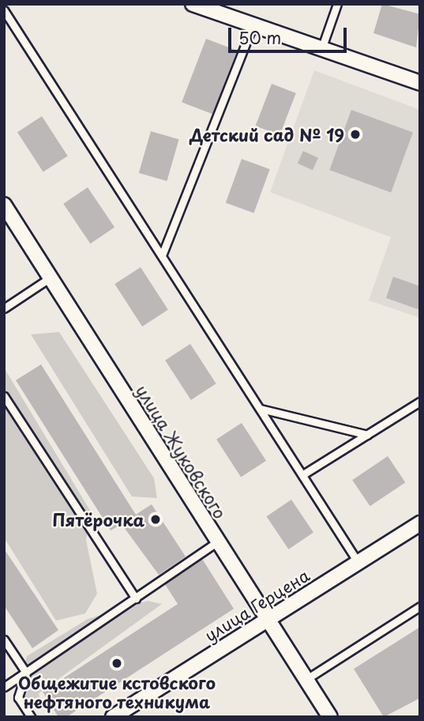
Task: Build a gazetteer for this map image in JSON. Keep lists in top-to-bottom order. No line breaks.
{"streets":{"street":["улица Жуковского","улица Герцена"]},"crossings":[["улица Жуковского","улица Герцена"]],"places":["Детский сад № 19","Пятёрочка","Общежитие кстовского нефтяного техникума"],"scale_bar":"50 m"}
